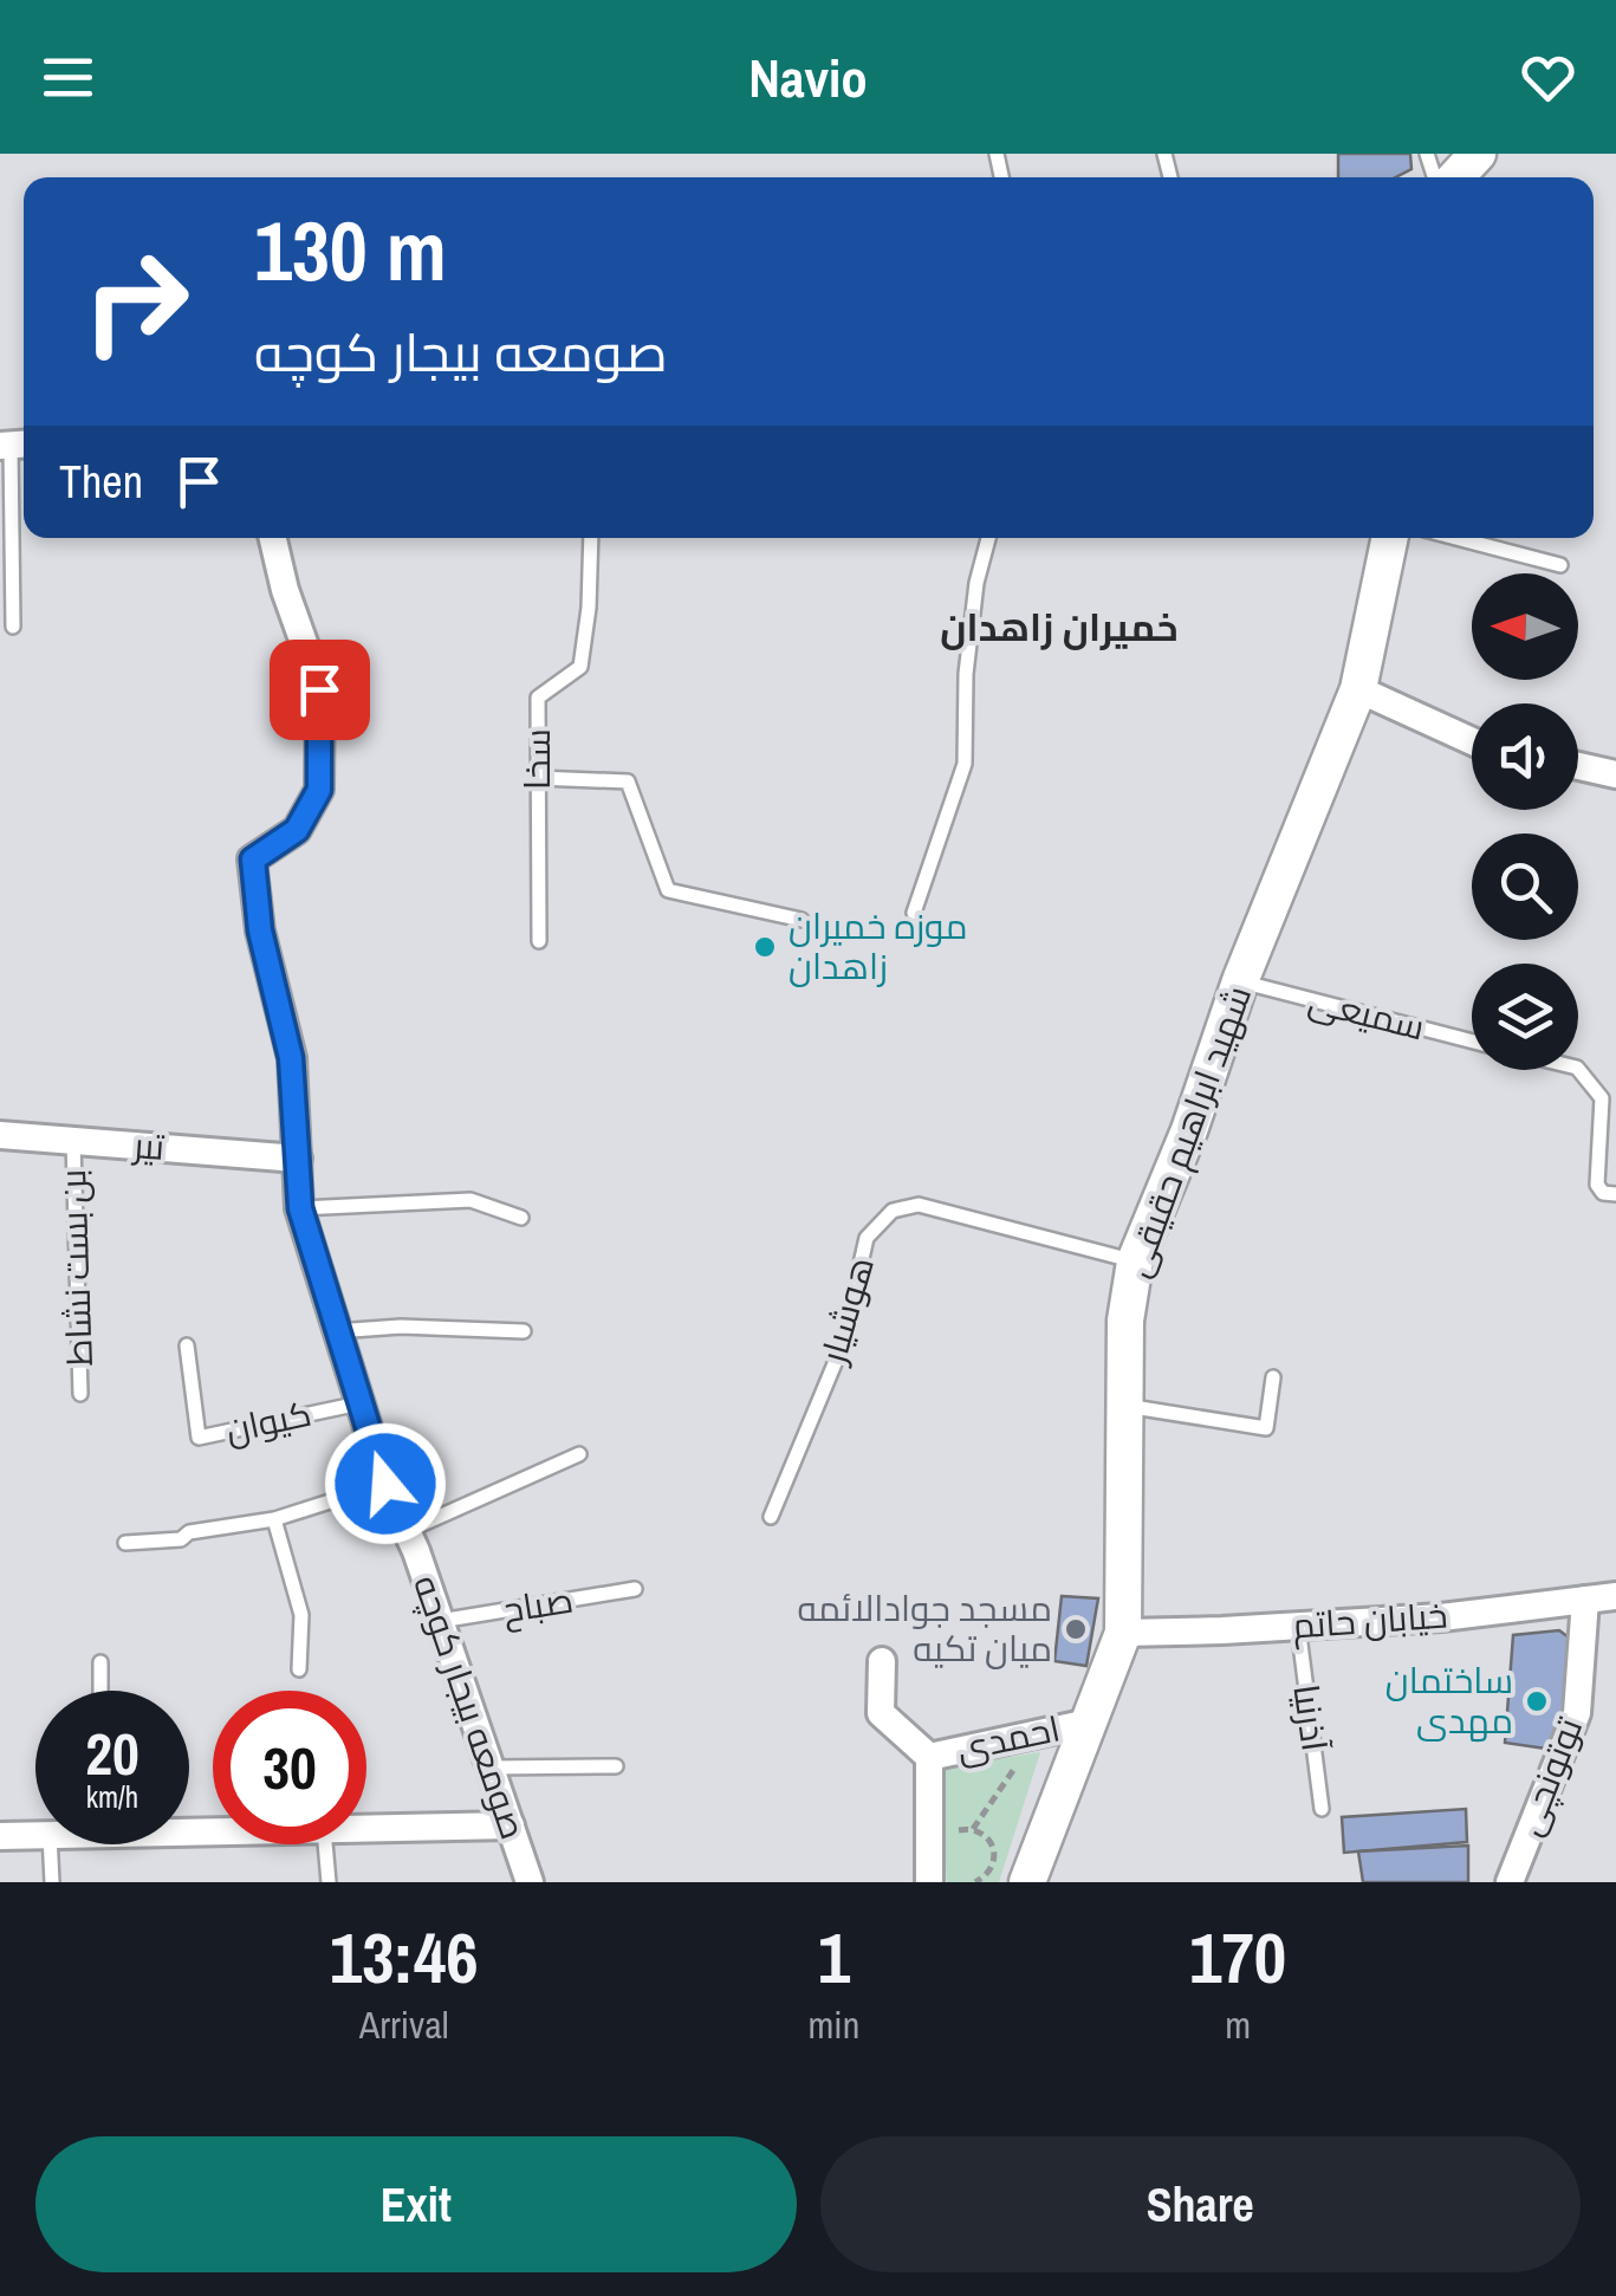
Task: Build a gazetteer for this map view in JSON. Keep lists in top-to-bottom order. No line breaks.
{"streets":{"street":["شهید ابراهیم حقیقی","تیر","خیابان حاتم","صومعه بیجار کوچه","احمدی","توتونچی"],"lane":["سخا","سمیعی","بن بست نشاط","هوشیار","کیوان","صباح","آذرنیا"]},"crossings":[["سمیعی","شهید ابراهیم حقیقی"],["شهید ابراهیم حقیقی","هوشیار"],["شهید ابراهیم حقیقی","خیابان حاتم"],["شهید ابراهیم حقیقی","احمدی"],["تیر","بن بست نشاط"],["تیر","صومعه بیجار کوچه"],["کیوان","صومعه بیجار کوچه"],["صباح","صومعه بیجار کوچه"],["خیابان حاتم","آذرنیا"],["خیابان حاتم","توتونچی"]],"districts":["خمیران زاهدان"],"places":["موزه خمیران زاهدان","مسجد جوادالائمه میان تکیه","ساختمان مهدی"],"north":"left","page":{"header":"Navio","turn":["130 m","صومعه بیجار کوچه"],"then":"Then","speed":"20 km/h","limit":"30","eta":["13:46","Arrival","1","min","170","m"],"buttons":["Exit","Share"]}}
